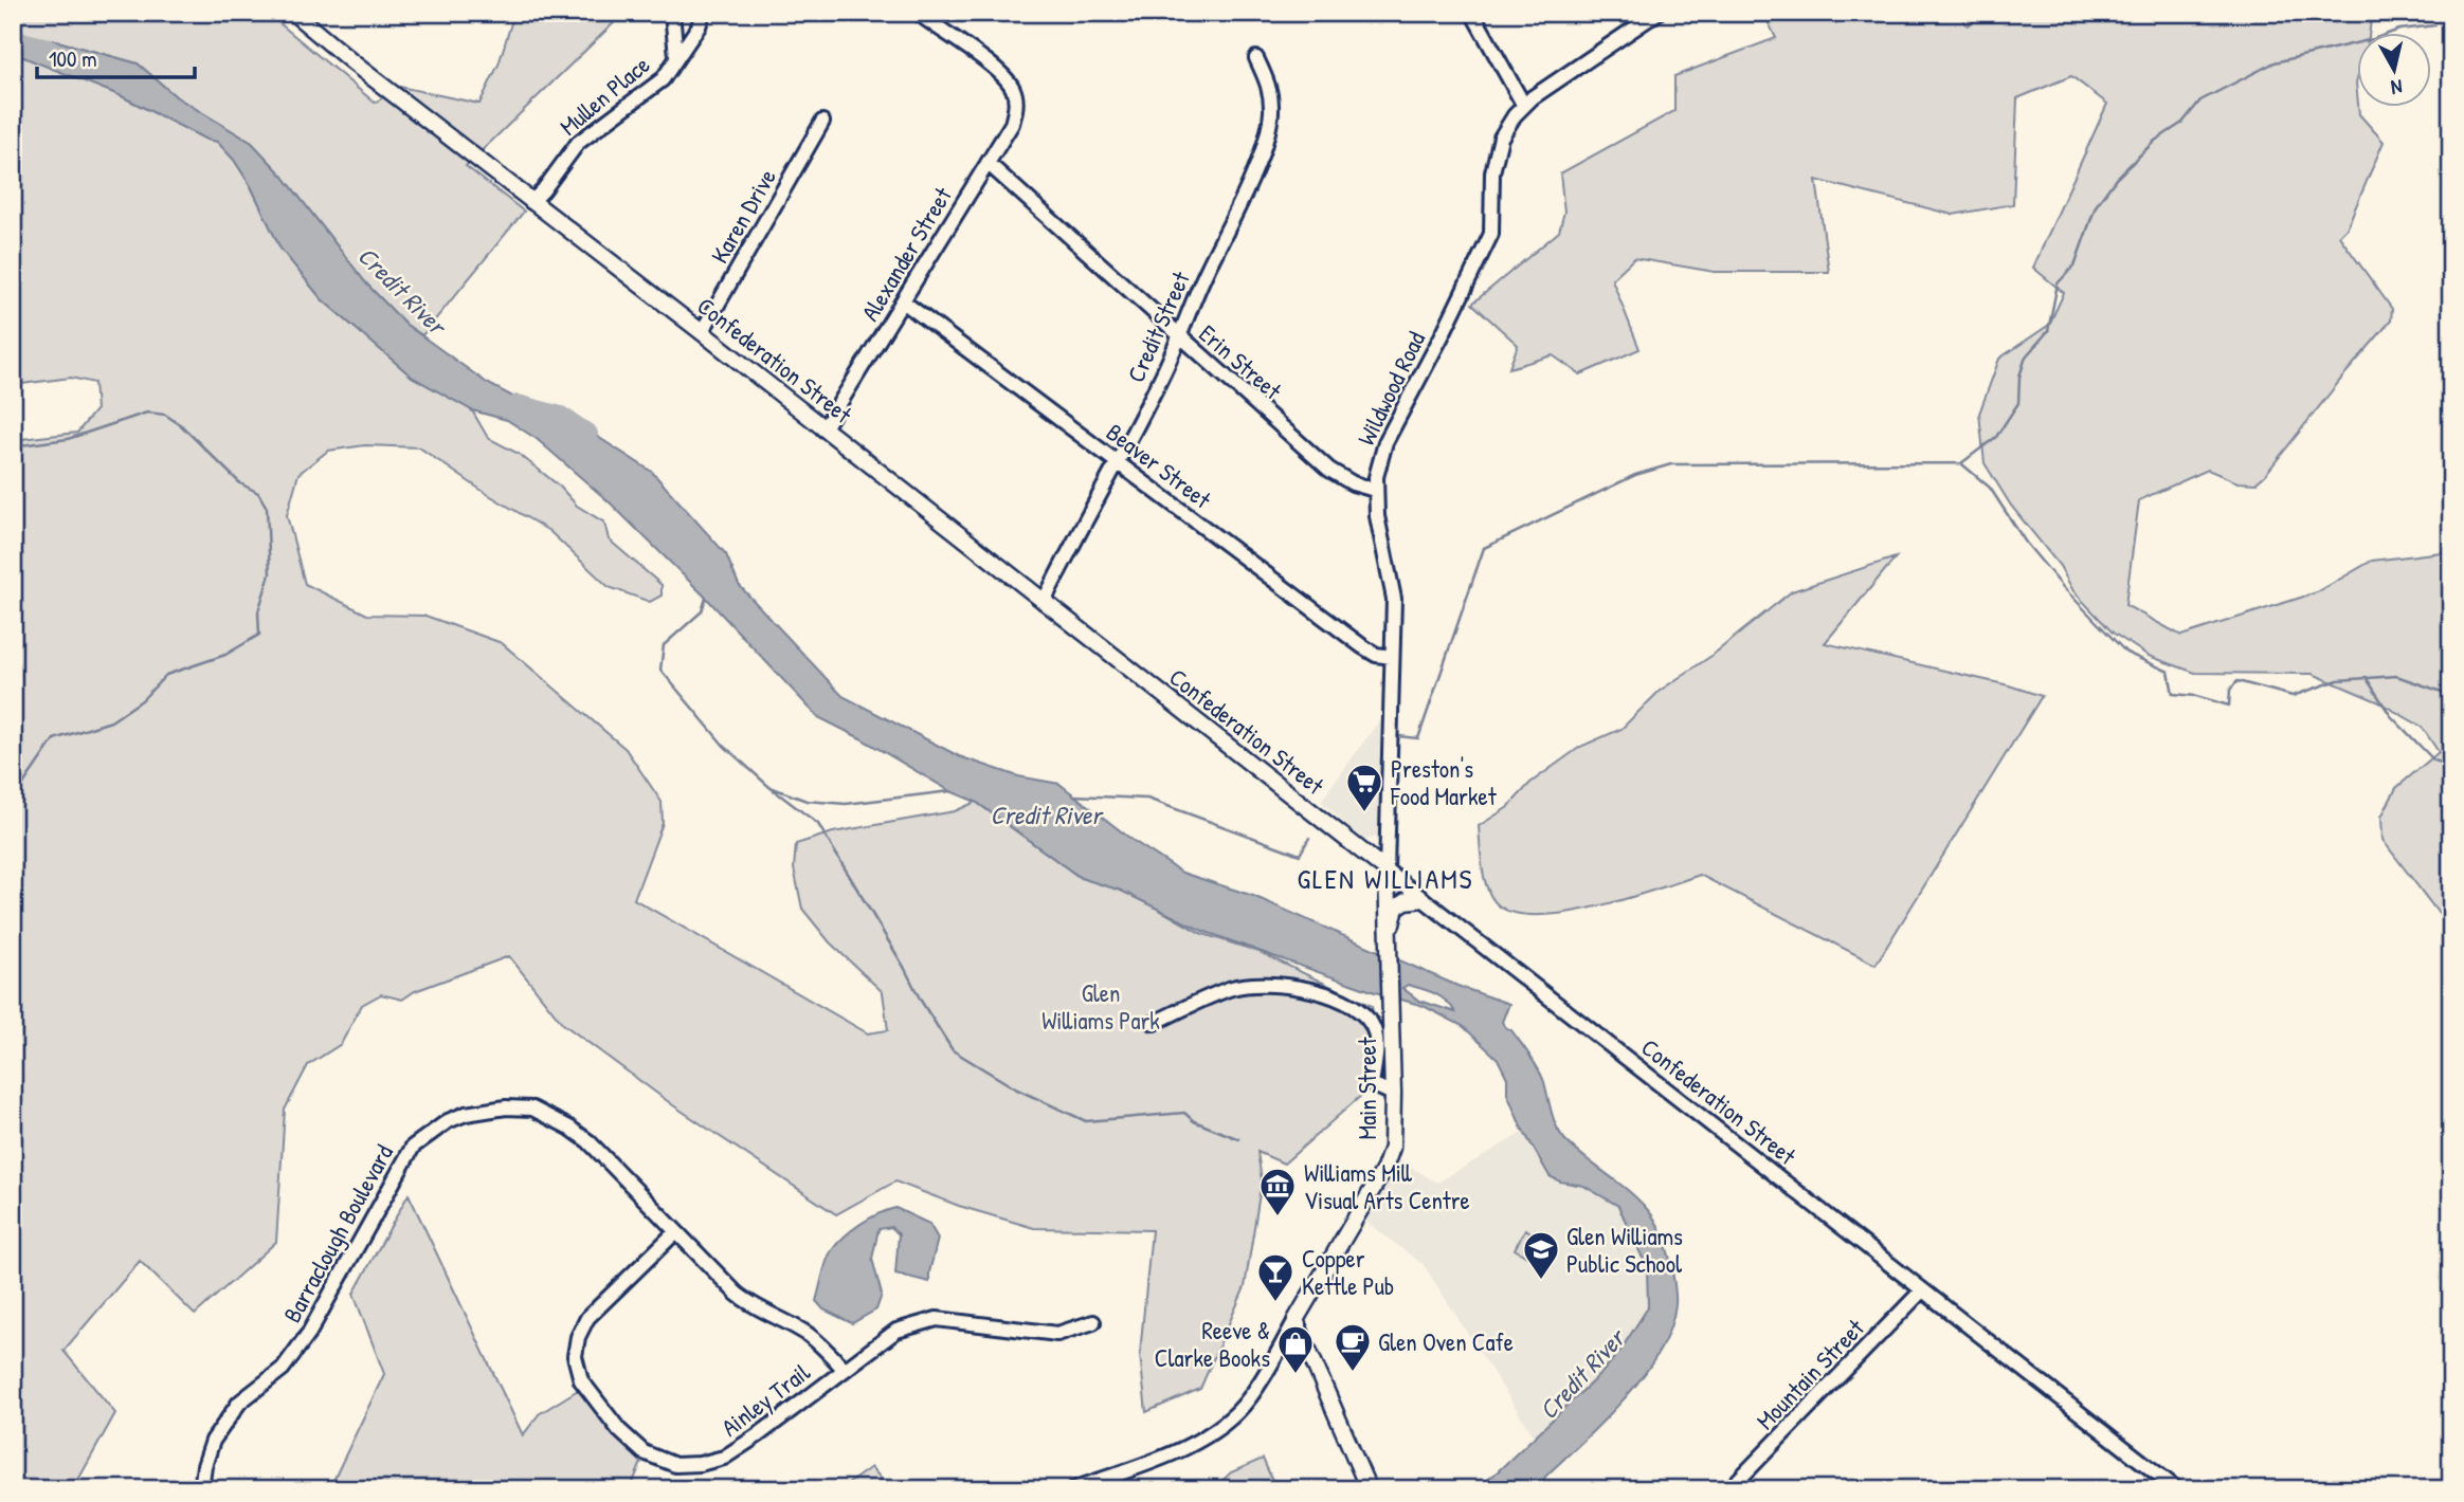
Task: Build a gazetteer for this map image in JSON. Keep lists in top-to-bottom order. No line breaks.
{"streets":{"main road":["Confederation Street","Main Street"],"street":["Mullen Place","Karen Drive","Alexander Street","Credit Street","Erin Street","Wildwood Road","Beaver Street","Barraclough Boulevard","Mountain Street","Ainley Trail"]},"crossings":[["Mullen Place","Confederation Street"],["Karen Drive","Confederation Street"],["Alexander Street","Confederation Street"],["Alexander Street","Erin Street"],["Alexander Street","Beaver Street"],["Credit Street","Confederation Street"],["Credit Street","Erin Street"],["Credit Street","Beaver Street"],["Confederation Street","Wildwood Road"],["Confederation Street","Main Street"],["Confederation Street","Mountain Street"],["Erin Street","Wildwood Road"],["Wildwood Road","Beaver Street"],["Wildwood Road","Main Street"],["Barraclough Boulevard","Ainley Trail"]],"districts":["GLEN WILLIAMS"],"water":["Credit River"],"parks":["Glen Williams Park"],"places":{"supermarket":["Preston's Food Market"],"museum":["Williams Mill Visual Arts Centre"],"school or university":["Glen Williams Public School"],"bar":["Copper Kettle Pub"],"cafe":["Glen Oven Cafe"],"shop":["Reeve & Clarke Books"]},"scale_bar":"100 m","north":"bottom"}
